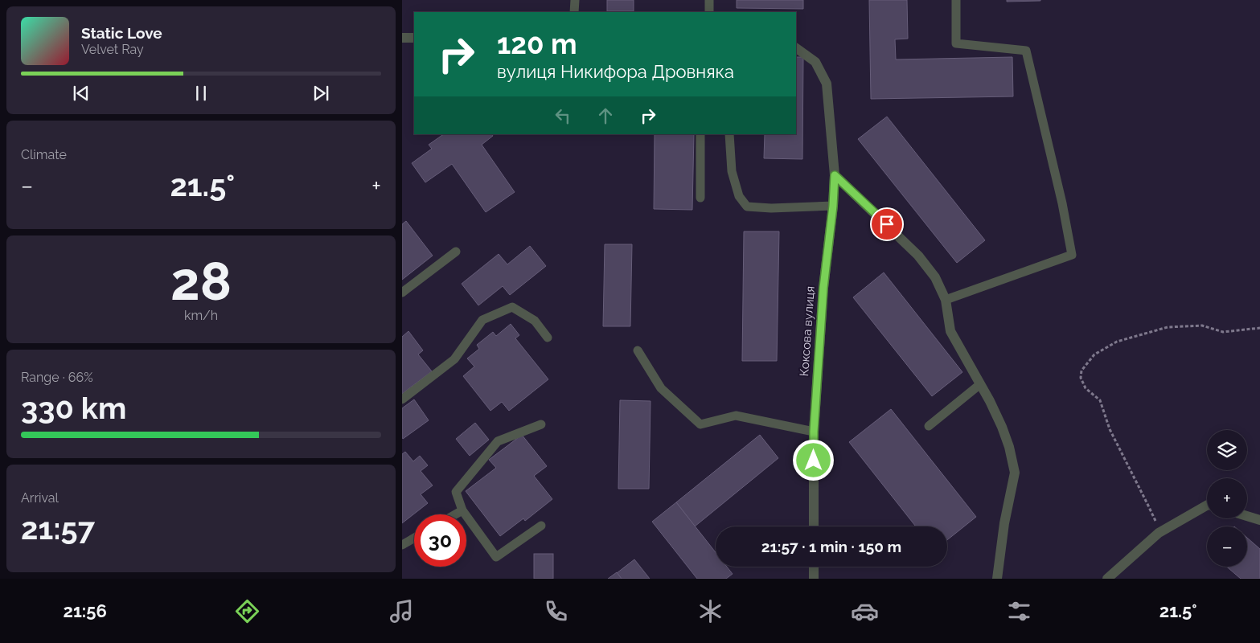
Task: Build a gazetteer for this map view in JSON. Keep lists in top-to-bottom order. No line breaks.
{"streets":{"street":["Коксова вулиця"]},"page":{"turn":["120 m","вулиця Никифора Дровняка"],"song":["Static Love","Velvet Ray"],"tile":["Climate",["28","km/h"],["Range · 66%","330 km"],["Arrival","21:57"]],"heat":["−","21.5°","+"],"map_buttons":["+","−"],"limit":"30","trip":"21:57 · 1 min · 150 m","tabs":["21:56","21.5°"]}}
